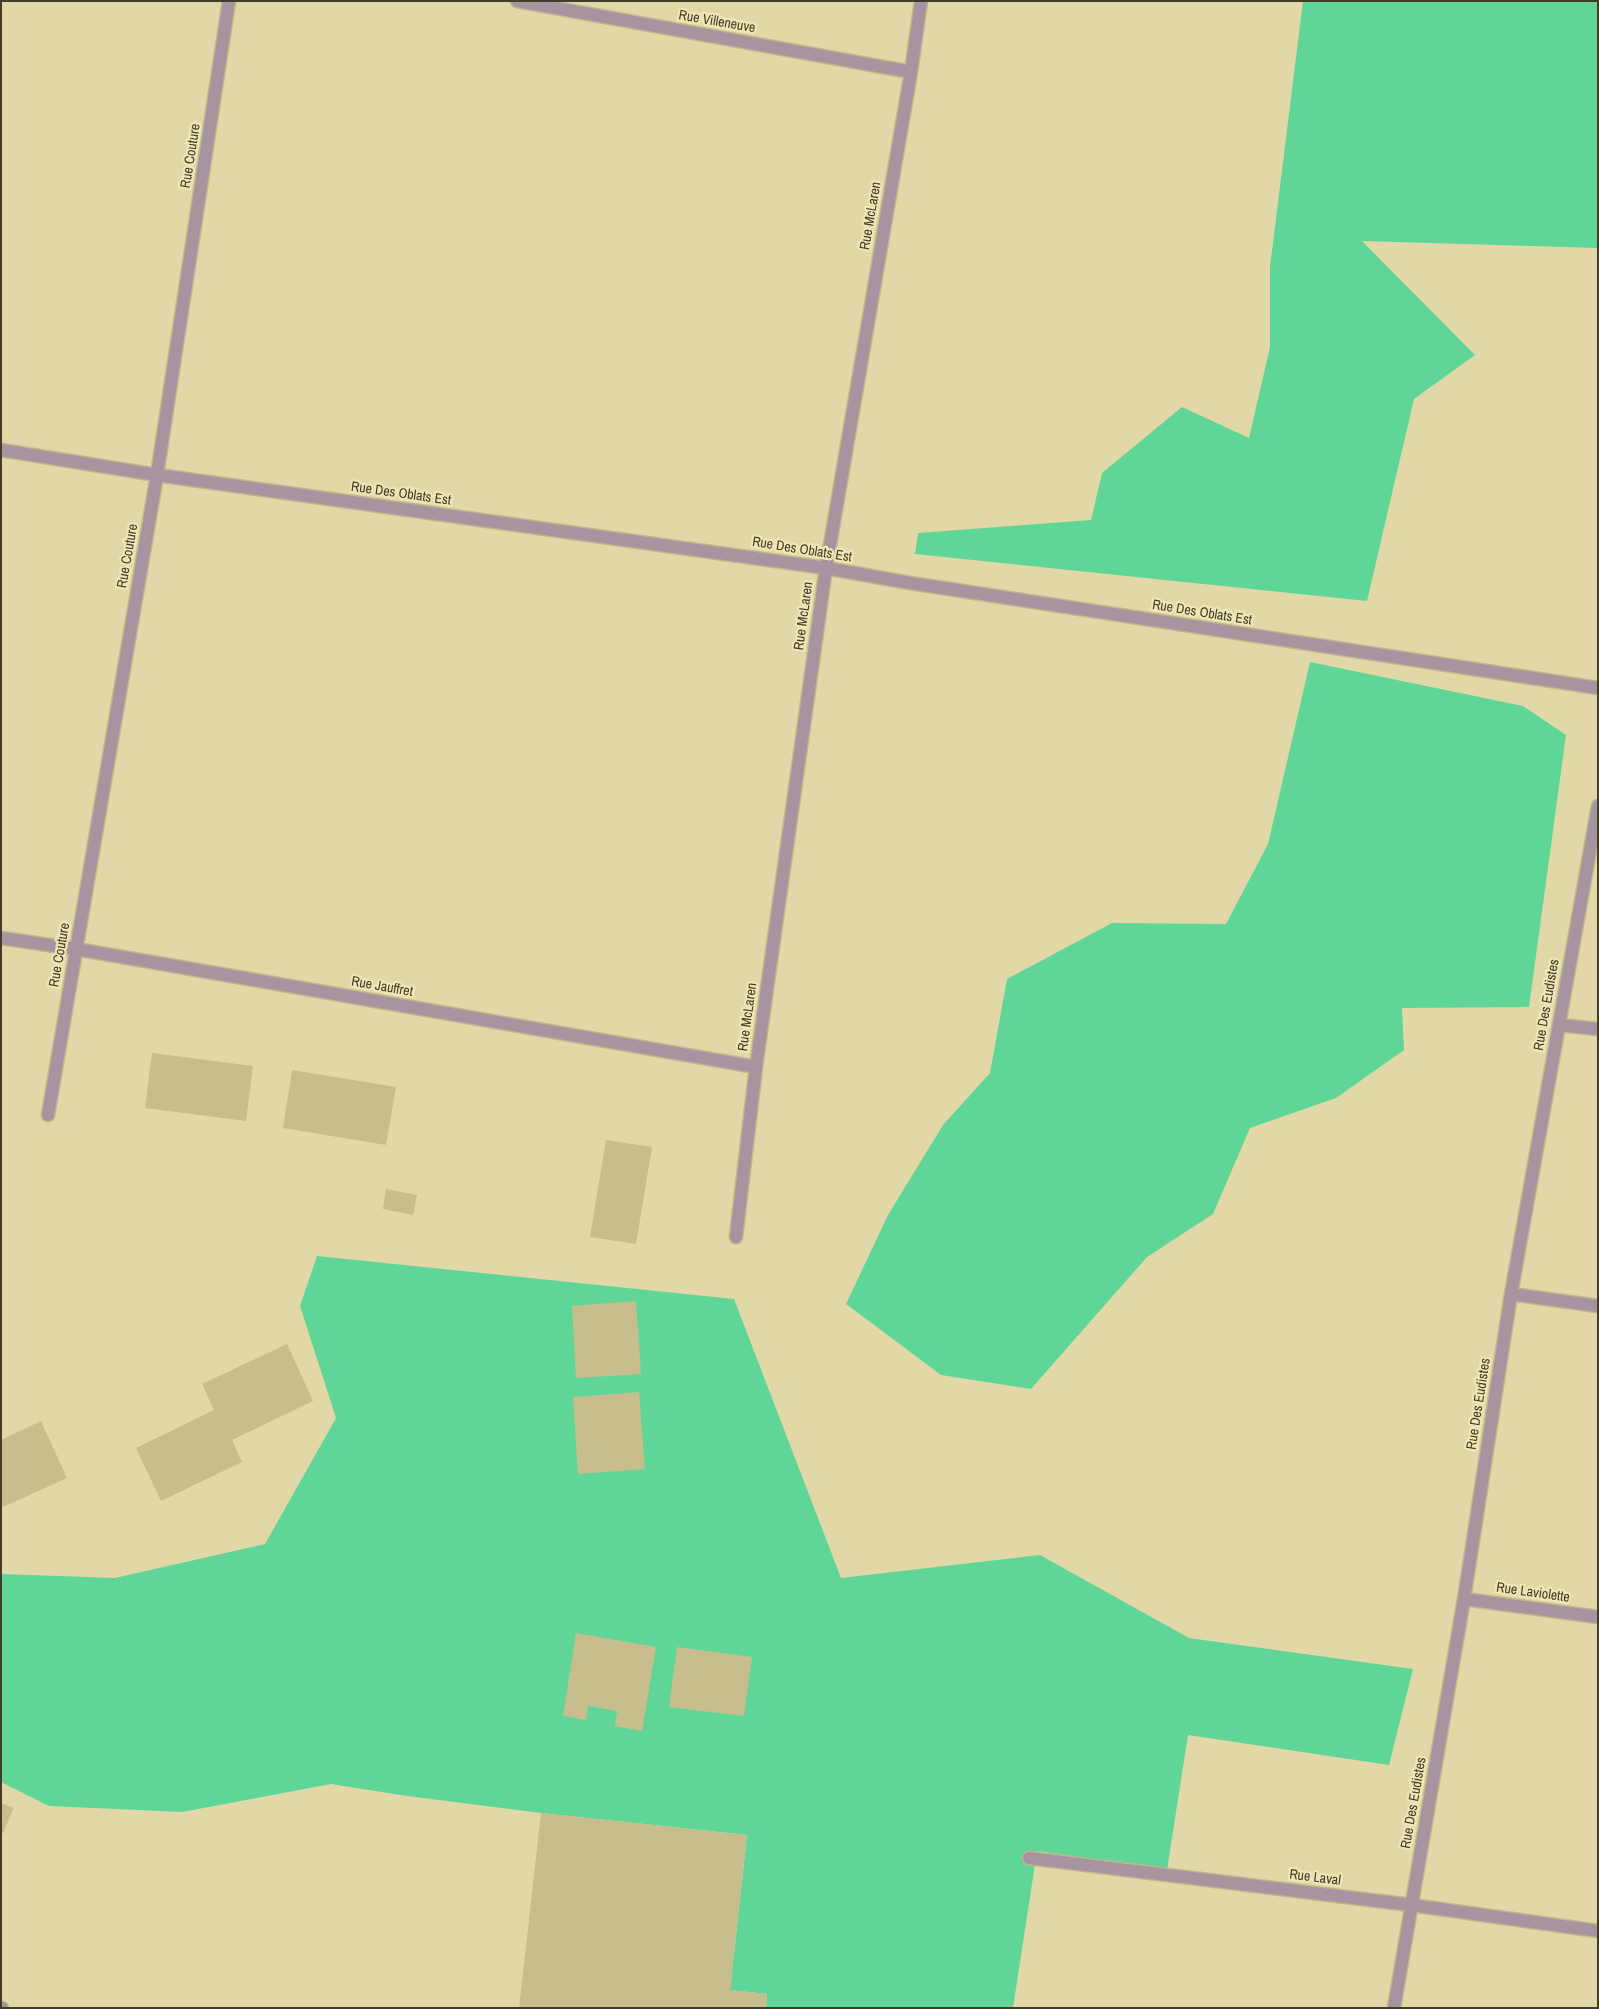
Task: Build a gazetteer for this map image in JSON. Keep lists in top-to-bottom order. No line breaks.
{"streets":{"street":["Rue Villeneuve","Rue Couture","Rue McLaren","Rue Des Oblats Est","Rue Jauffret","Rue Des Eudistes","Rue Laviolette","Rue Laval"]},"crossings":[["Rue Villeneuve","Rue McLaren"],["Rue Couture","Rue Des Oblats Est"],["Rue Couture","Rue Jauffret"],["Rue McLaren","Rue Des Oblats Est"],["Rue McLaren","Rue Jauffret"],["Rue Des Eudistes","Rue Laviolette"],["Rue Des Eudistes","Rue Laval"]]}
